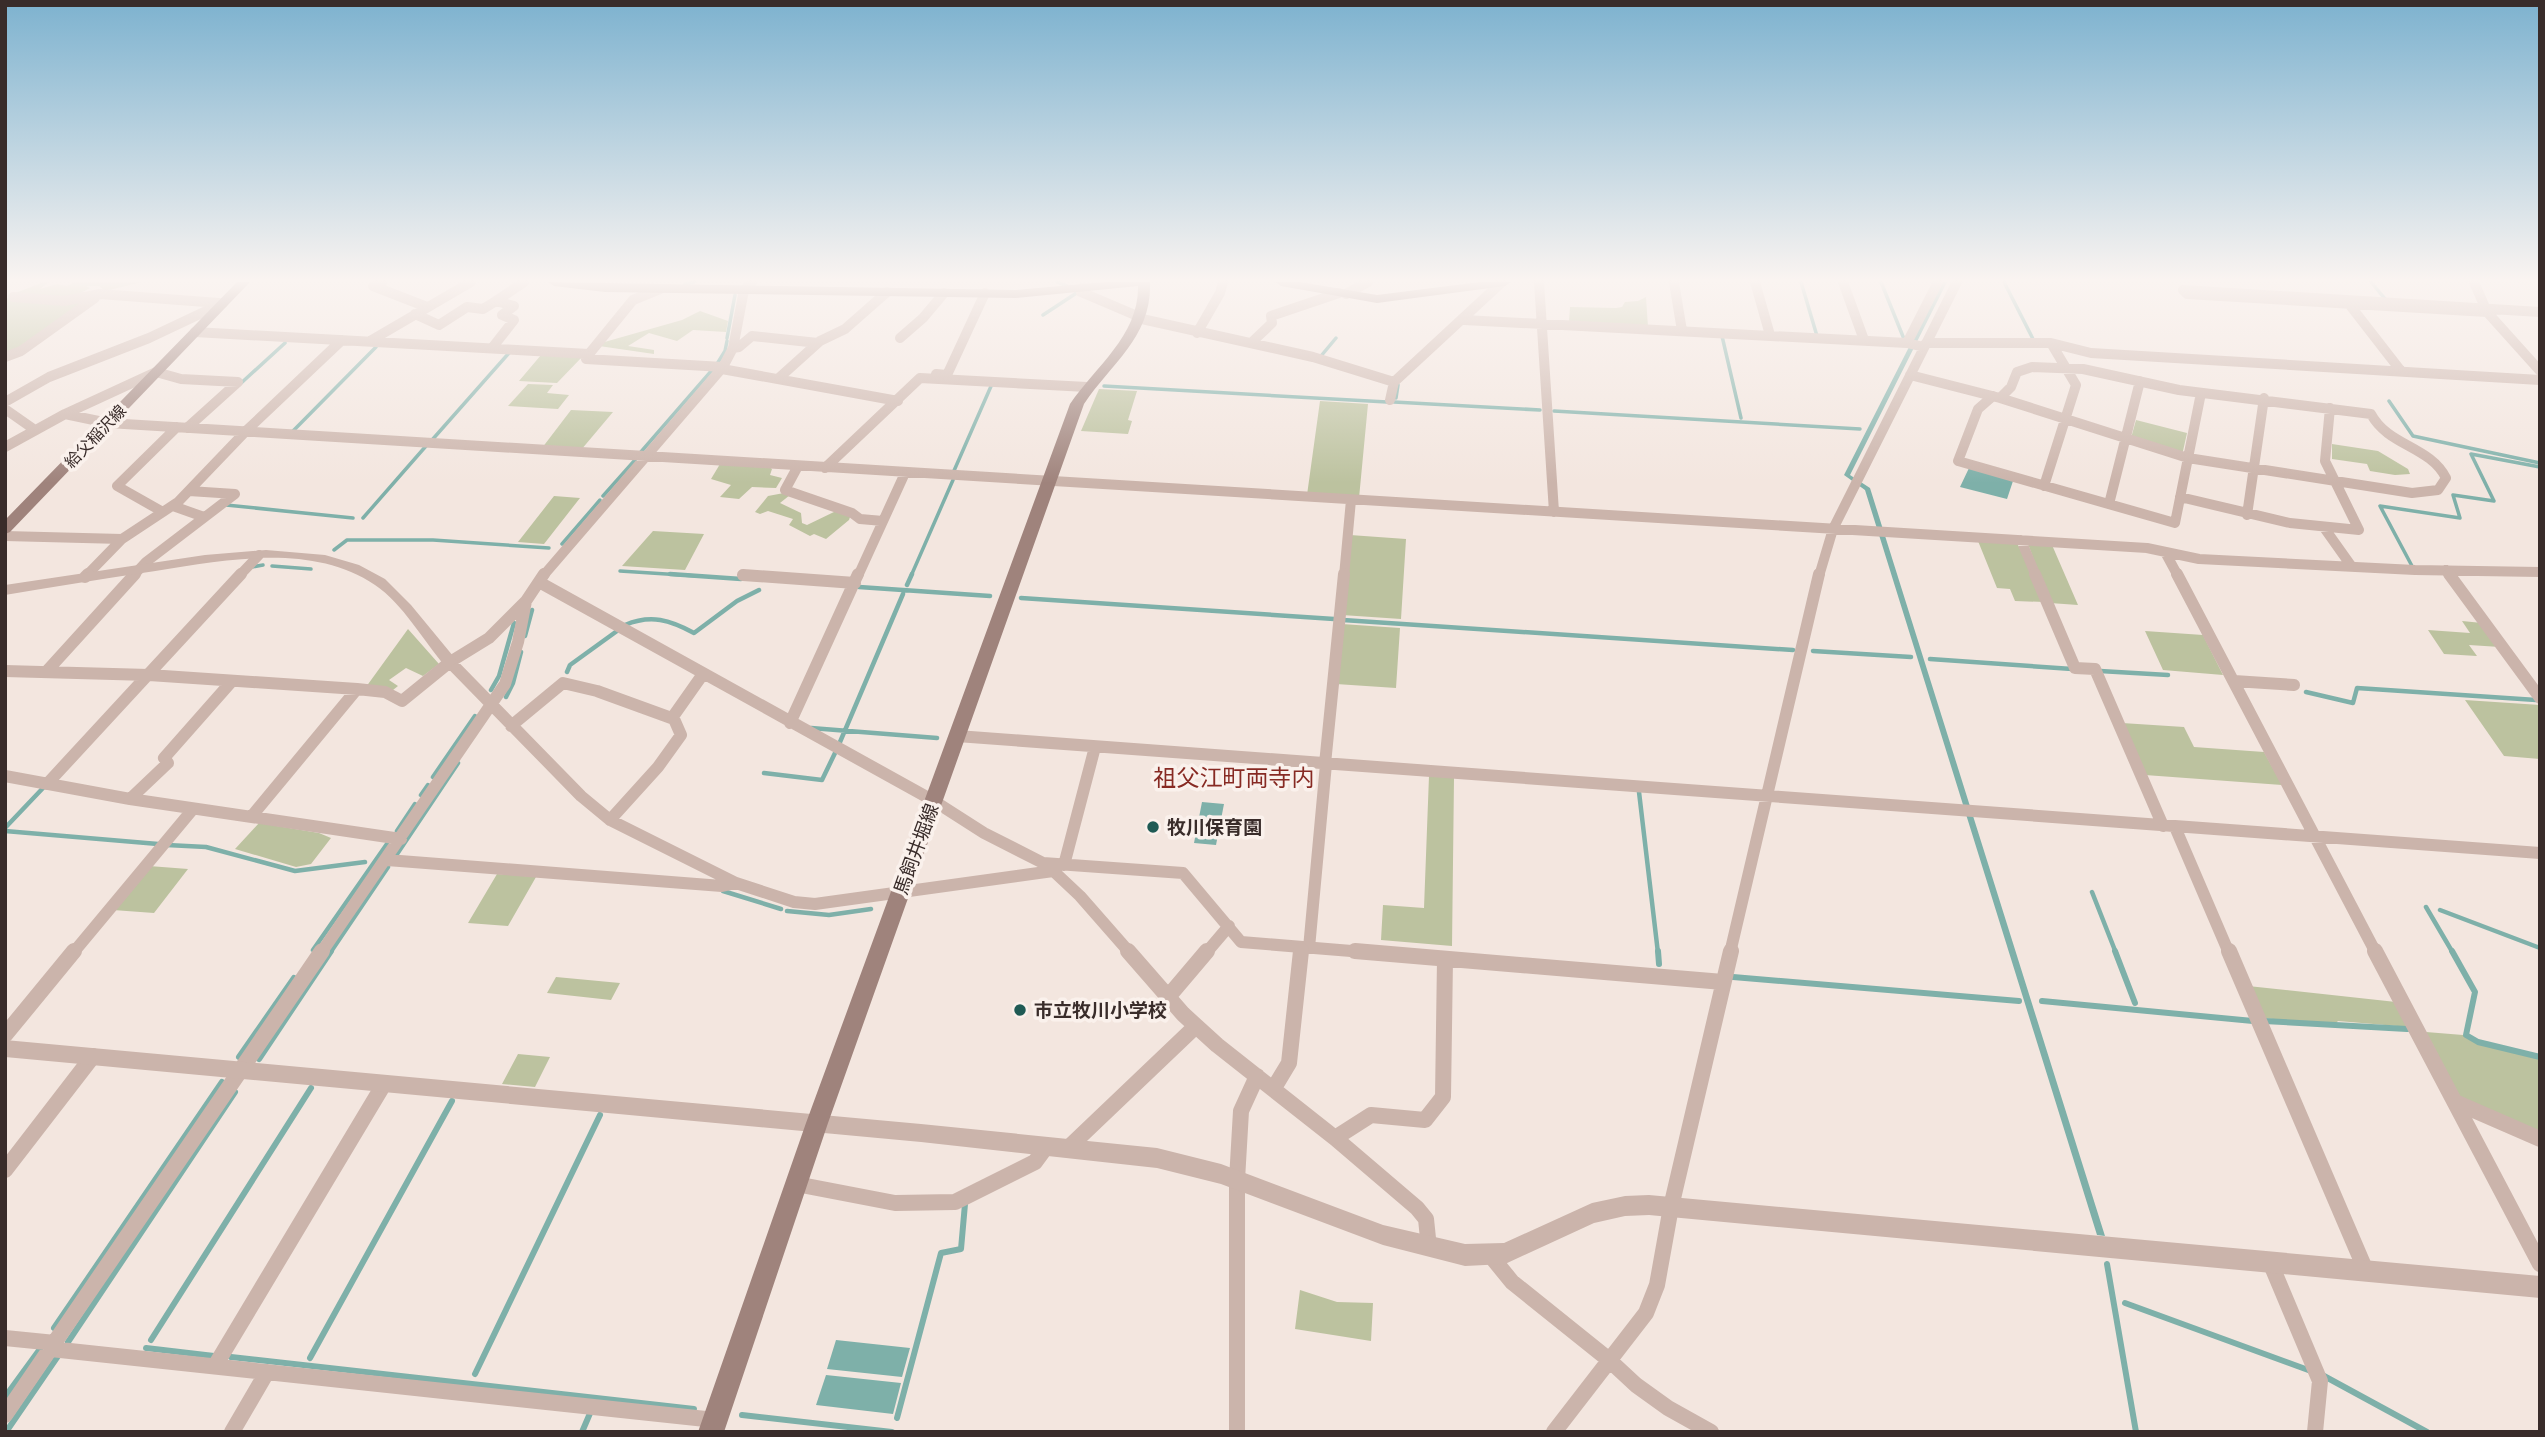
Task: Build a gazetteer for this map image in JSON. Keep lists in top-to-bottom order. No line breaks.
{"streets":{"main road":["給父稲沢線","馬飼井堀線"]},"districts":["祖父江町両寺内"],"places":["牧川保育園","市立牧川小学校"]}
